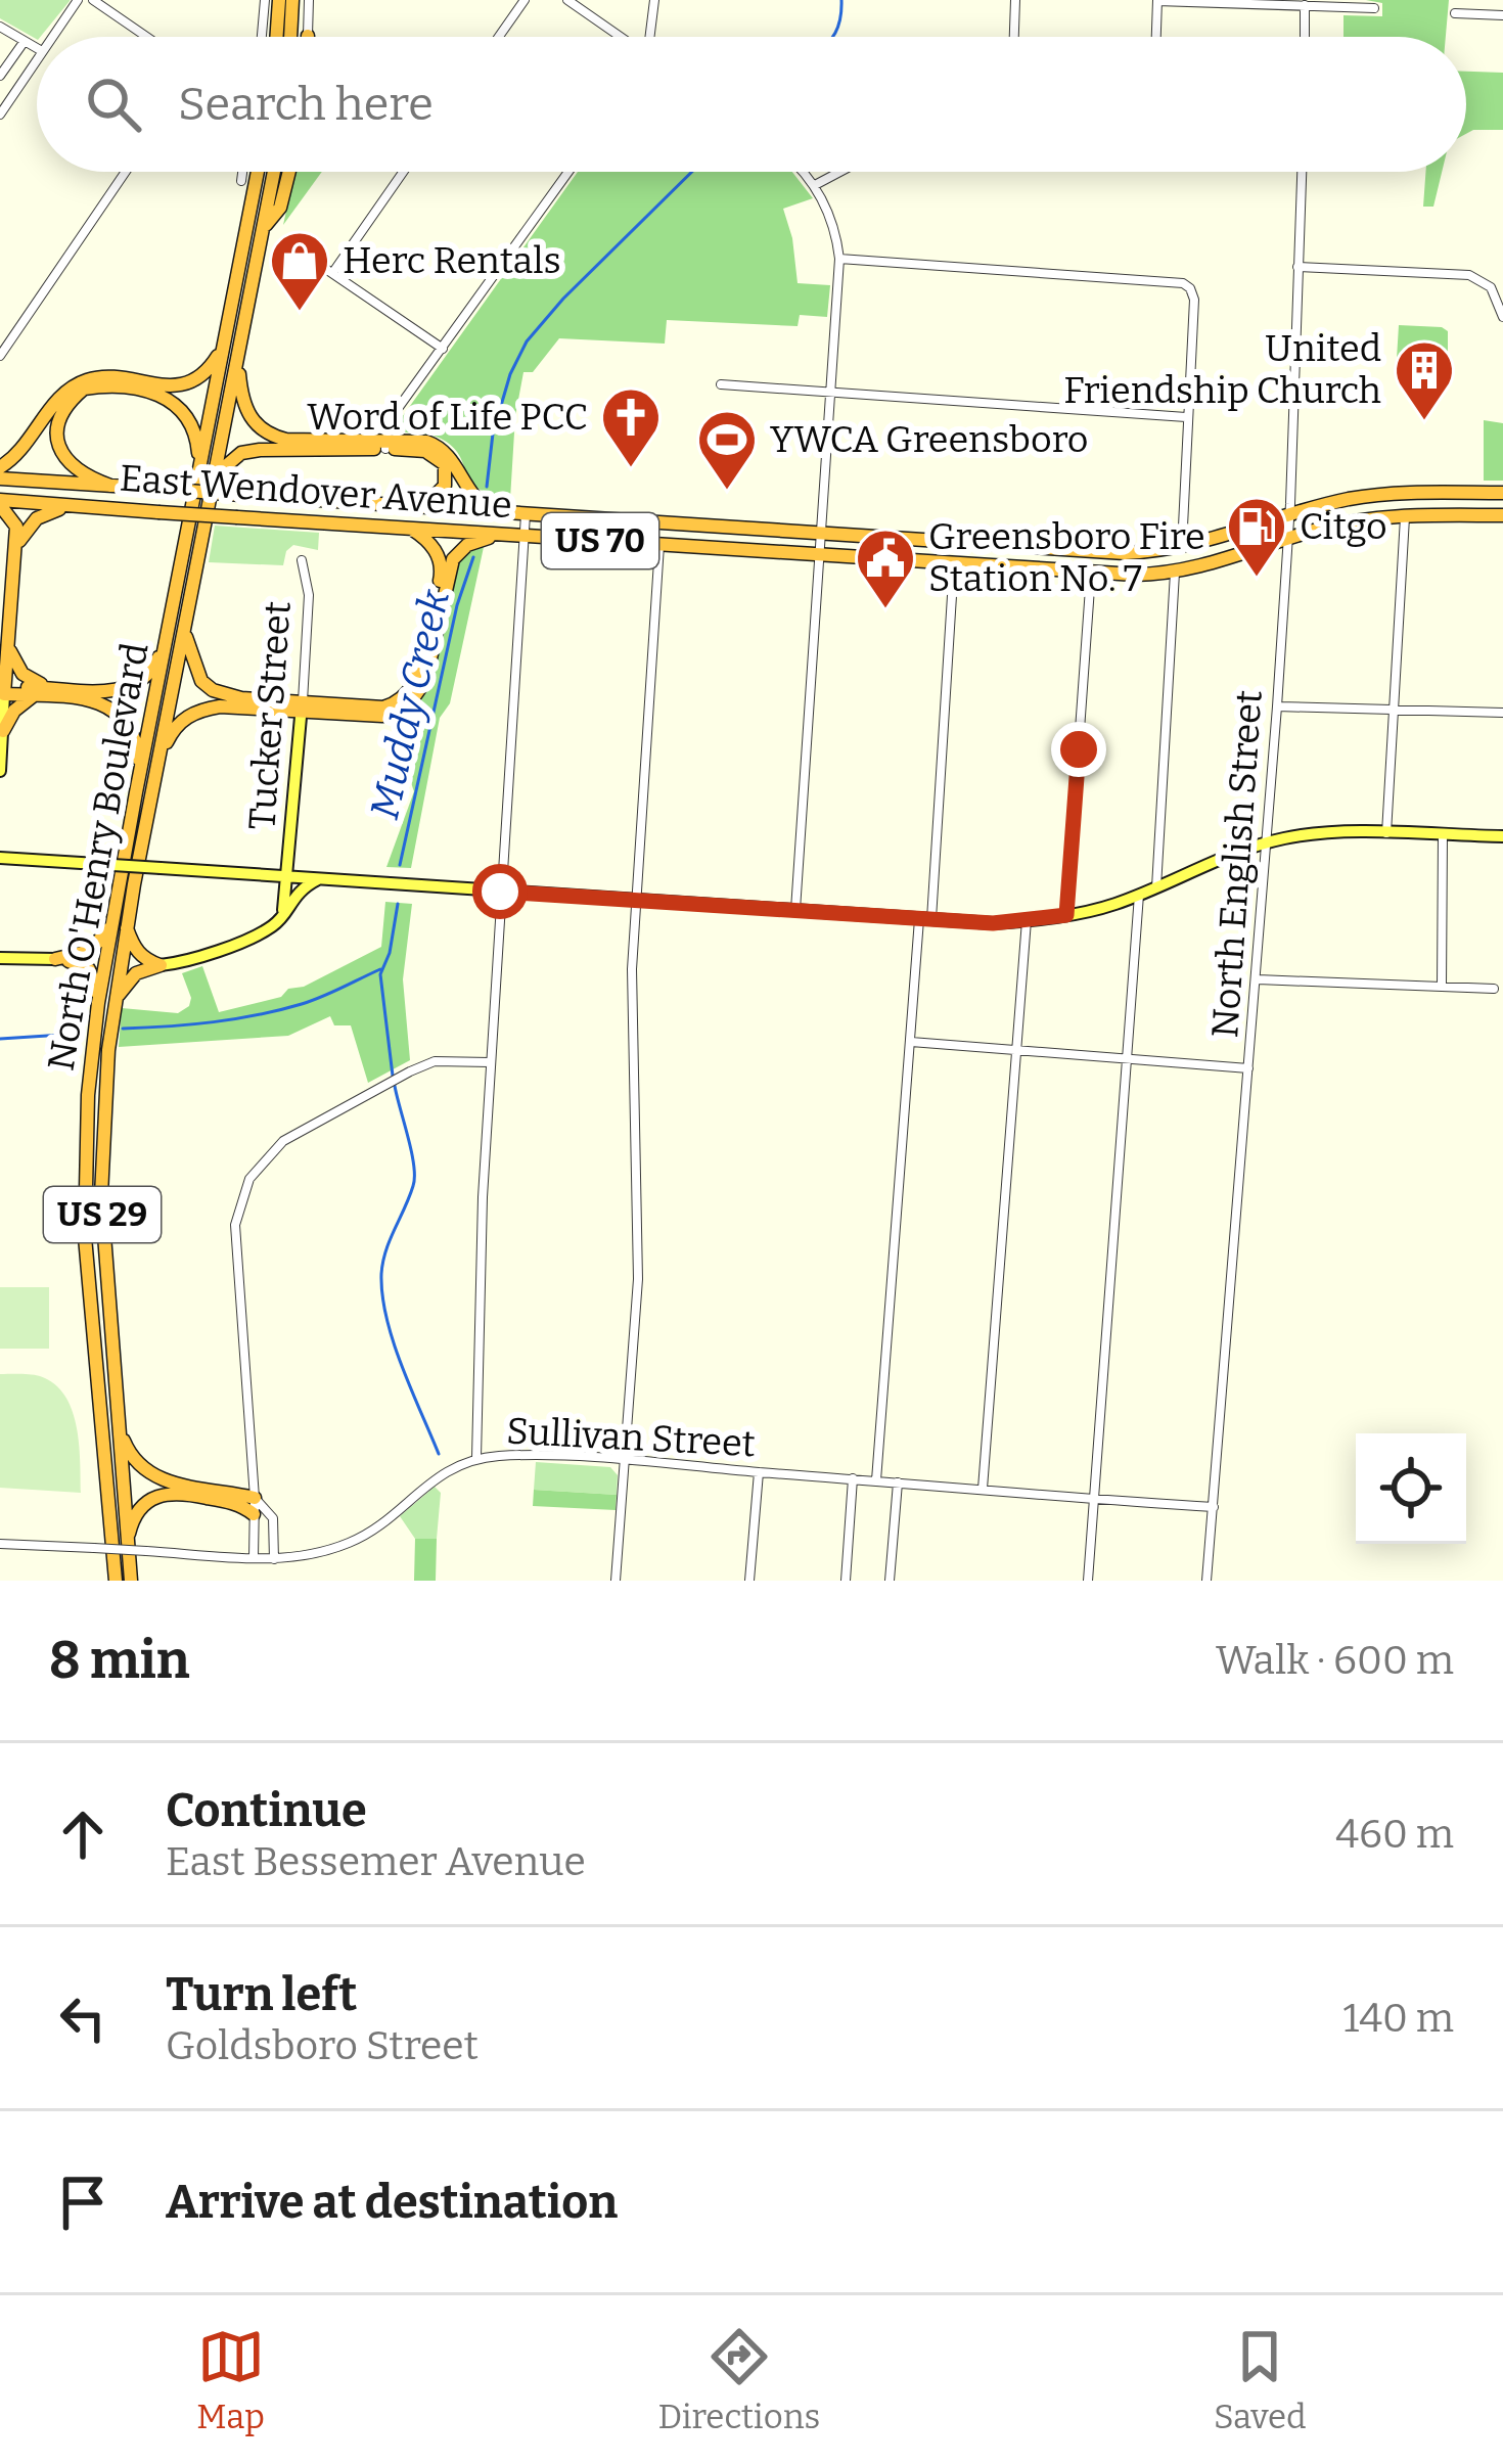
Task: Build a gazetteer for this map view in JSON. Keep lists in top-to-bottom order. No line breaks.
{"streets":{"highway":["East Wendover Avenue","US 70","North O'Henry Boulevard","US 29"],"main road":["Tucker Street"],"street":["North English Street","Sullivan Street"]},"crossings":[["East Wendover Avenue","North English Street"],["North English Street","Sullivan Street"]],"water":["Muddy Creek"],"places":{"shop":["Herc Rentals"],"building":["United Friendship Church"],"church":["Word of Life PCC"],"sports":["YWCA Greensboro"],"fuel station":["Citgo"],"public building":["Greensboro Fire Station No. 7"]},"page":{"search":"Search here","heading":["8 min","Walk · 600 m"],"list":[["Continue","East Bessemer Avenue","460 m"],["Turn left","Goldsboro Street","140 m"],"Arrive at destination"],"nav":["Map","Directions","Saved"]}}
